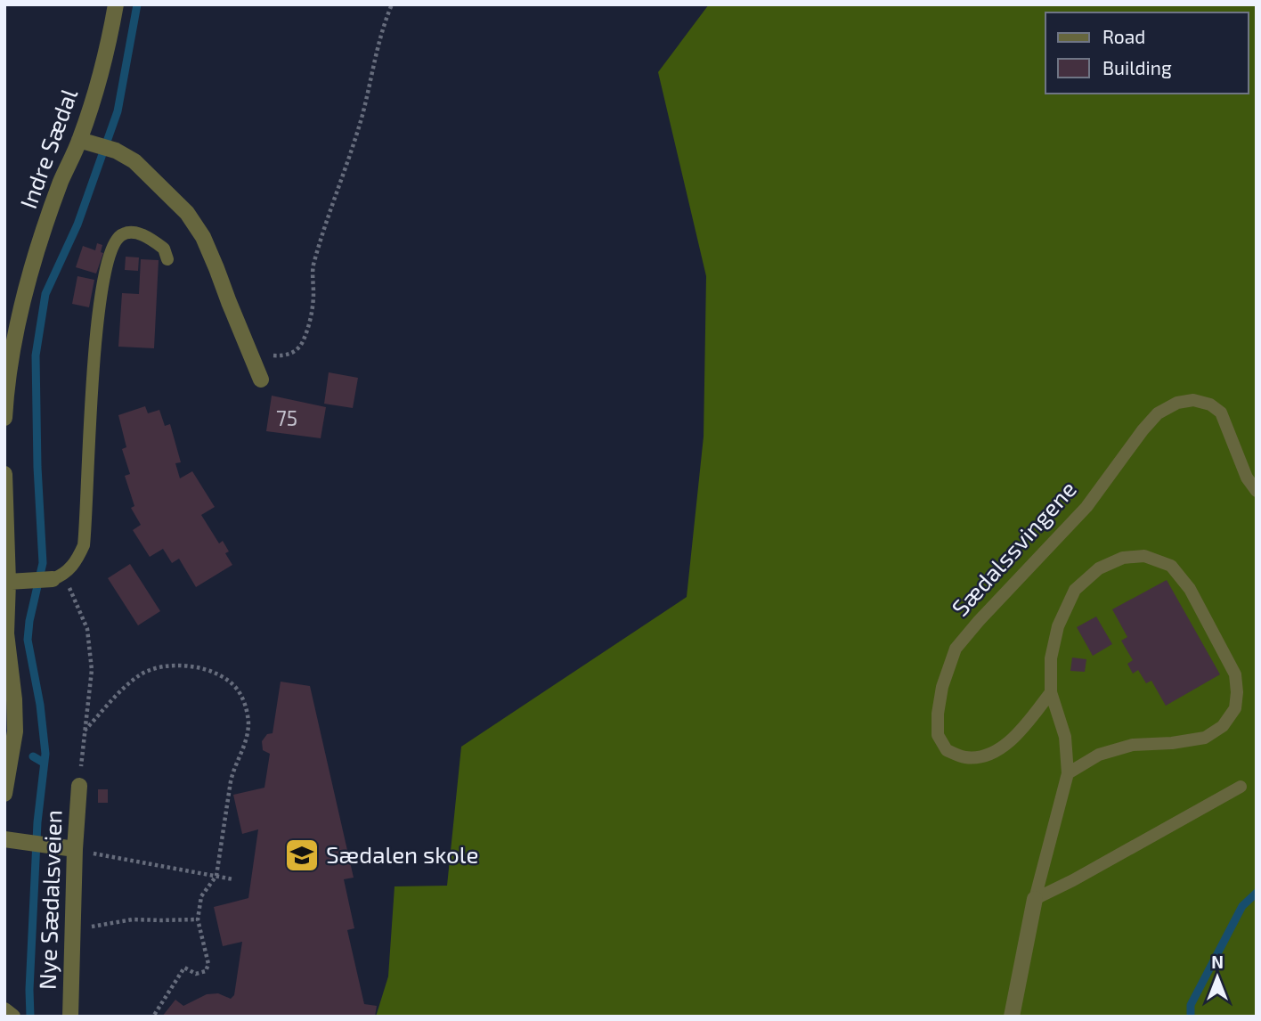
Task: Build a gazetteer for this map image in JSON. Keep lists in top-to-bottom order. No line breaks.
{"streets":{"street":["Indre Sædal","Nye Sædalsveien"],"lane":["Sædalssvingene"]},"places":{"school or university":["Sædalen skole"]},"house_numbers":["75"],"legend":["Road","Building"],"north":"top"}
